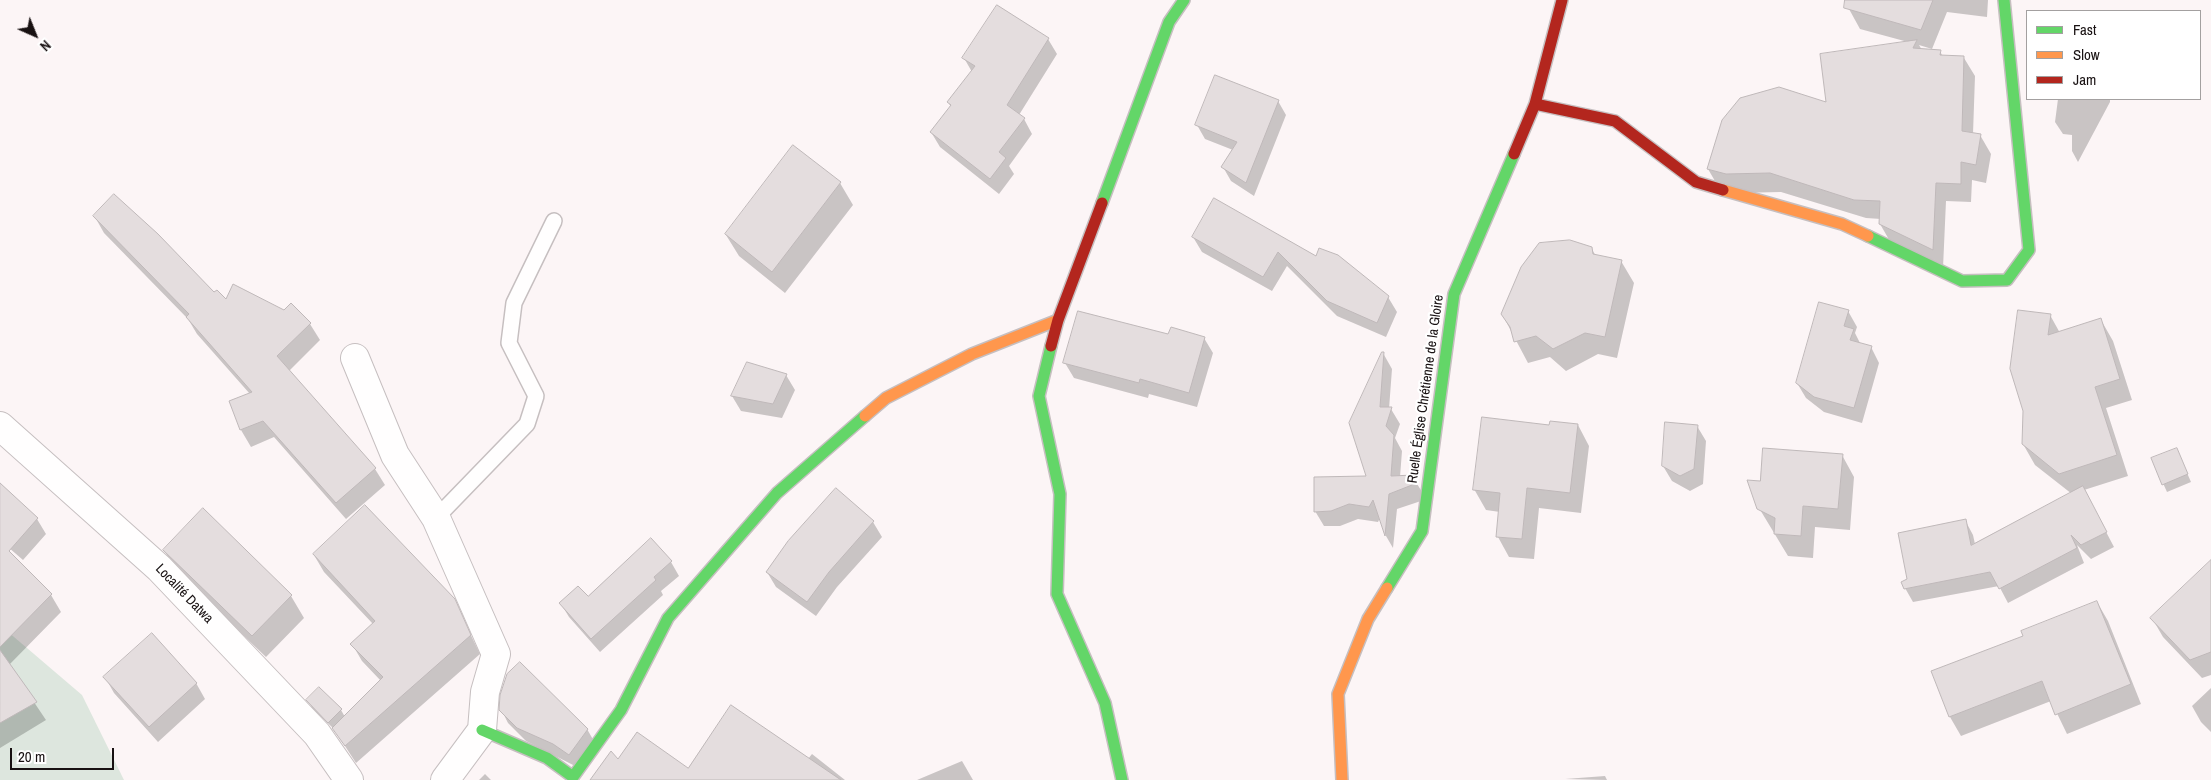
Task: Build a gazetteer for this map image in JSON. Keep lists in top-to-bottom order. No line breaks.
{"streets":{"street":["Ruelle Église Chrétienne de la Gloire","Localité Datwa"]},"legend":["Fast","Slow","Jam"],"scale_bar":"20 m","north":"bottom right"}
